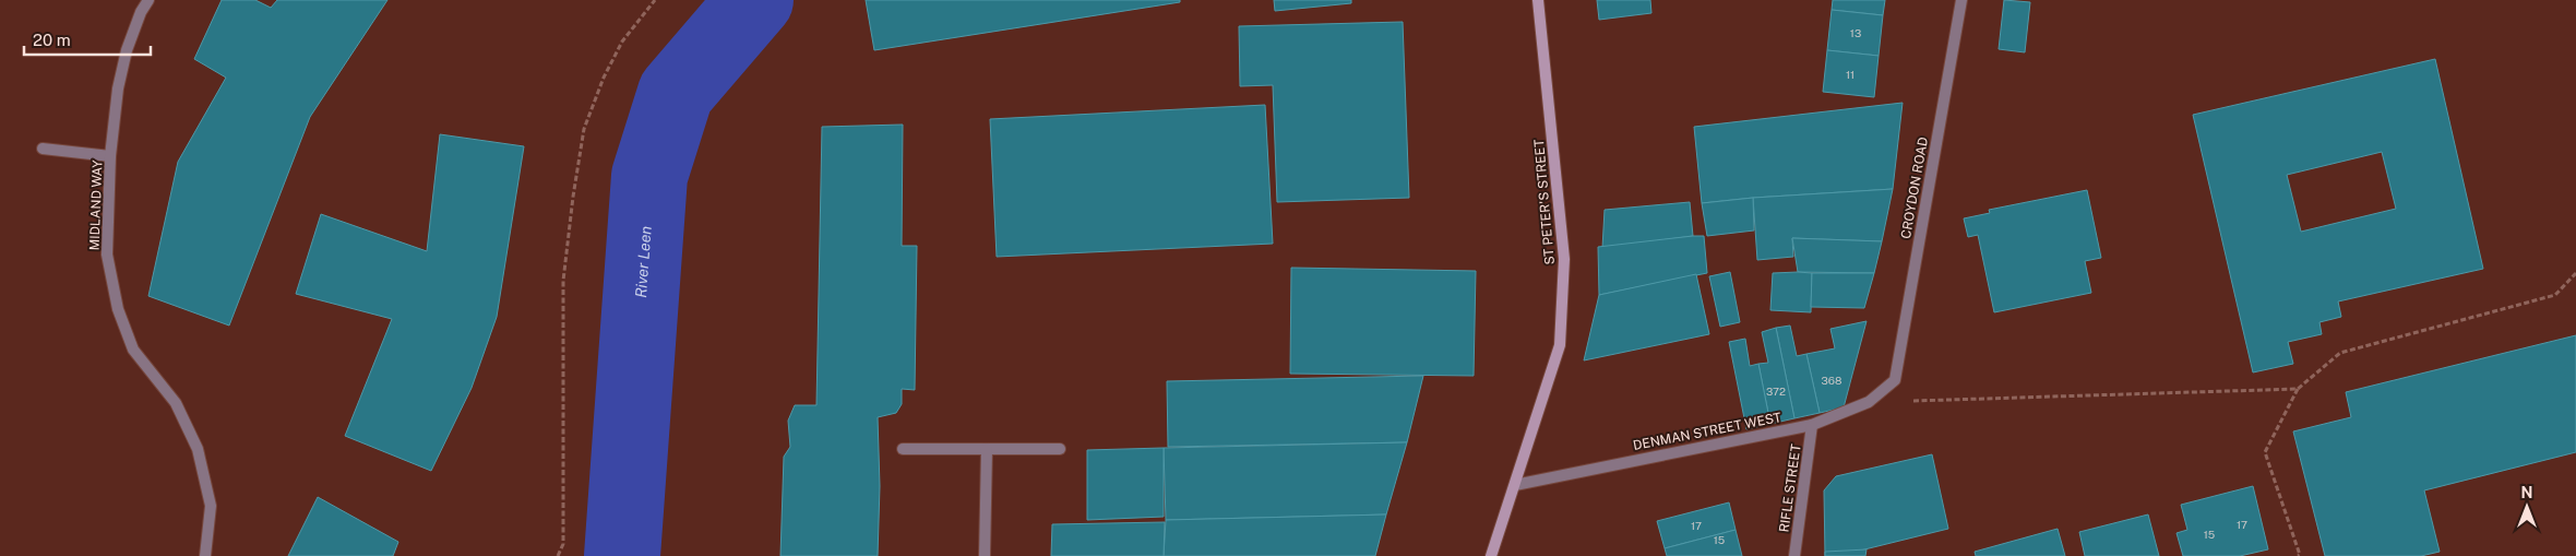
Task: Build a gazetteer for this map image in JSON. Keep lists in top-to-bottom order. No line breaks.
{"streets":{"street":["CROYDON ROAD","ST PETER'S STREET","MIDLAND WAY","DENMAN STREET WEST","RIFLE STREET"]},"crossings":[["CROYDON ROAD","DENMAN STREET WEST"],["ST PETER'S STREET","DENMAN STREET WEST"],["DENMAN STREET WEST","RIFLE STREET"]],"water":["River Leen"],"house_numbers":["13","11","368","372","17","17","15","15"],"scale_bar":"20 m","north":"top"}
